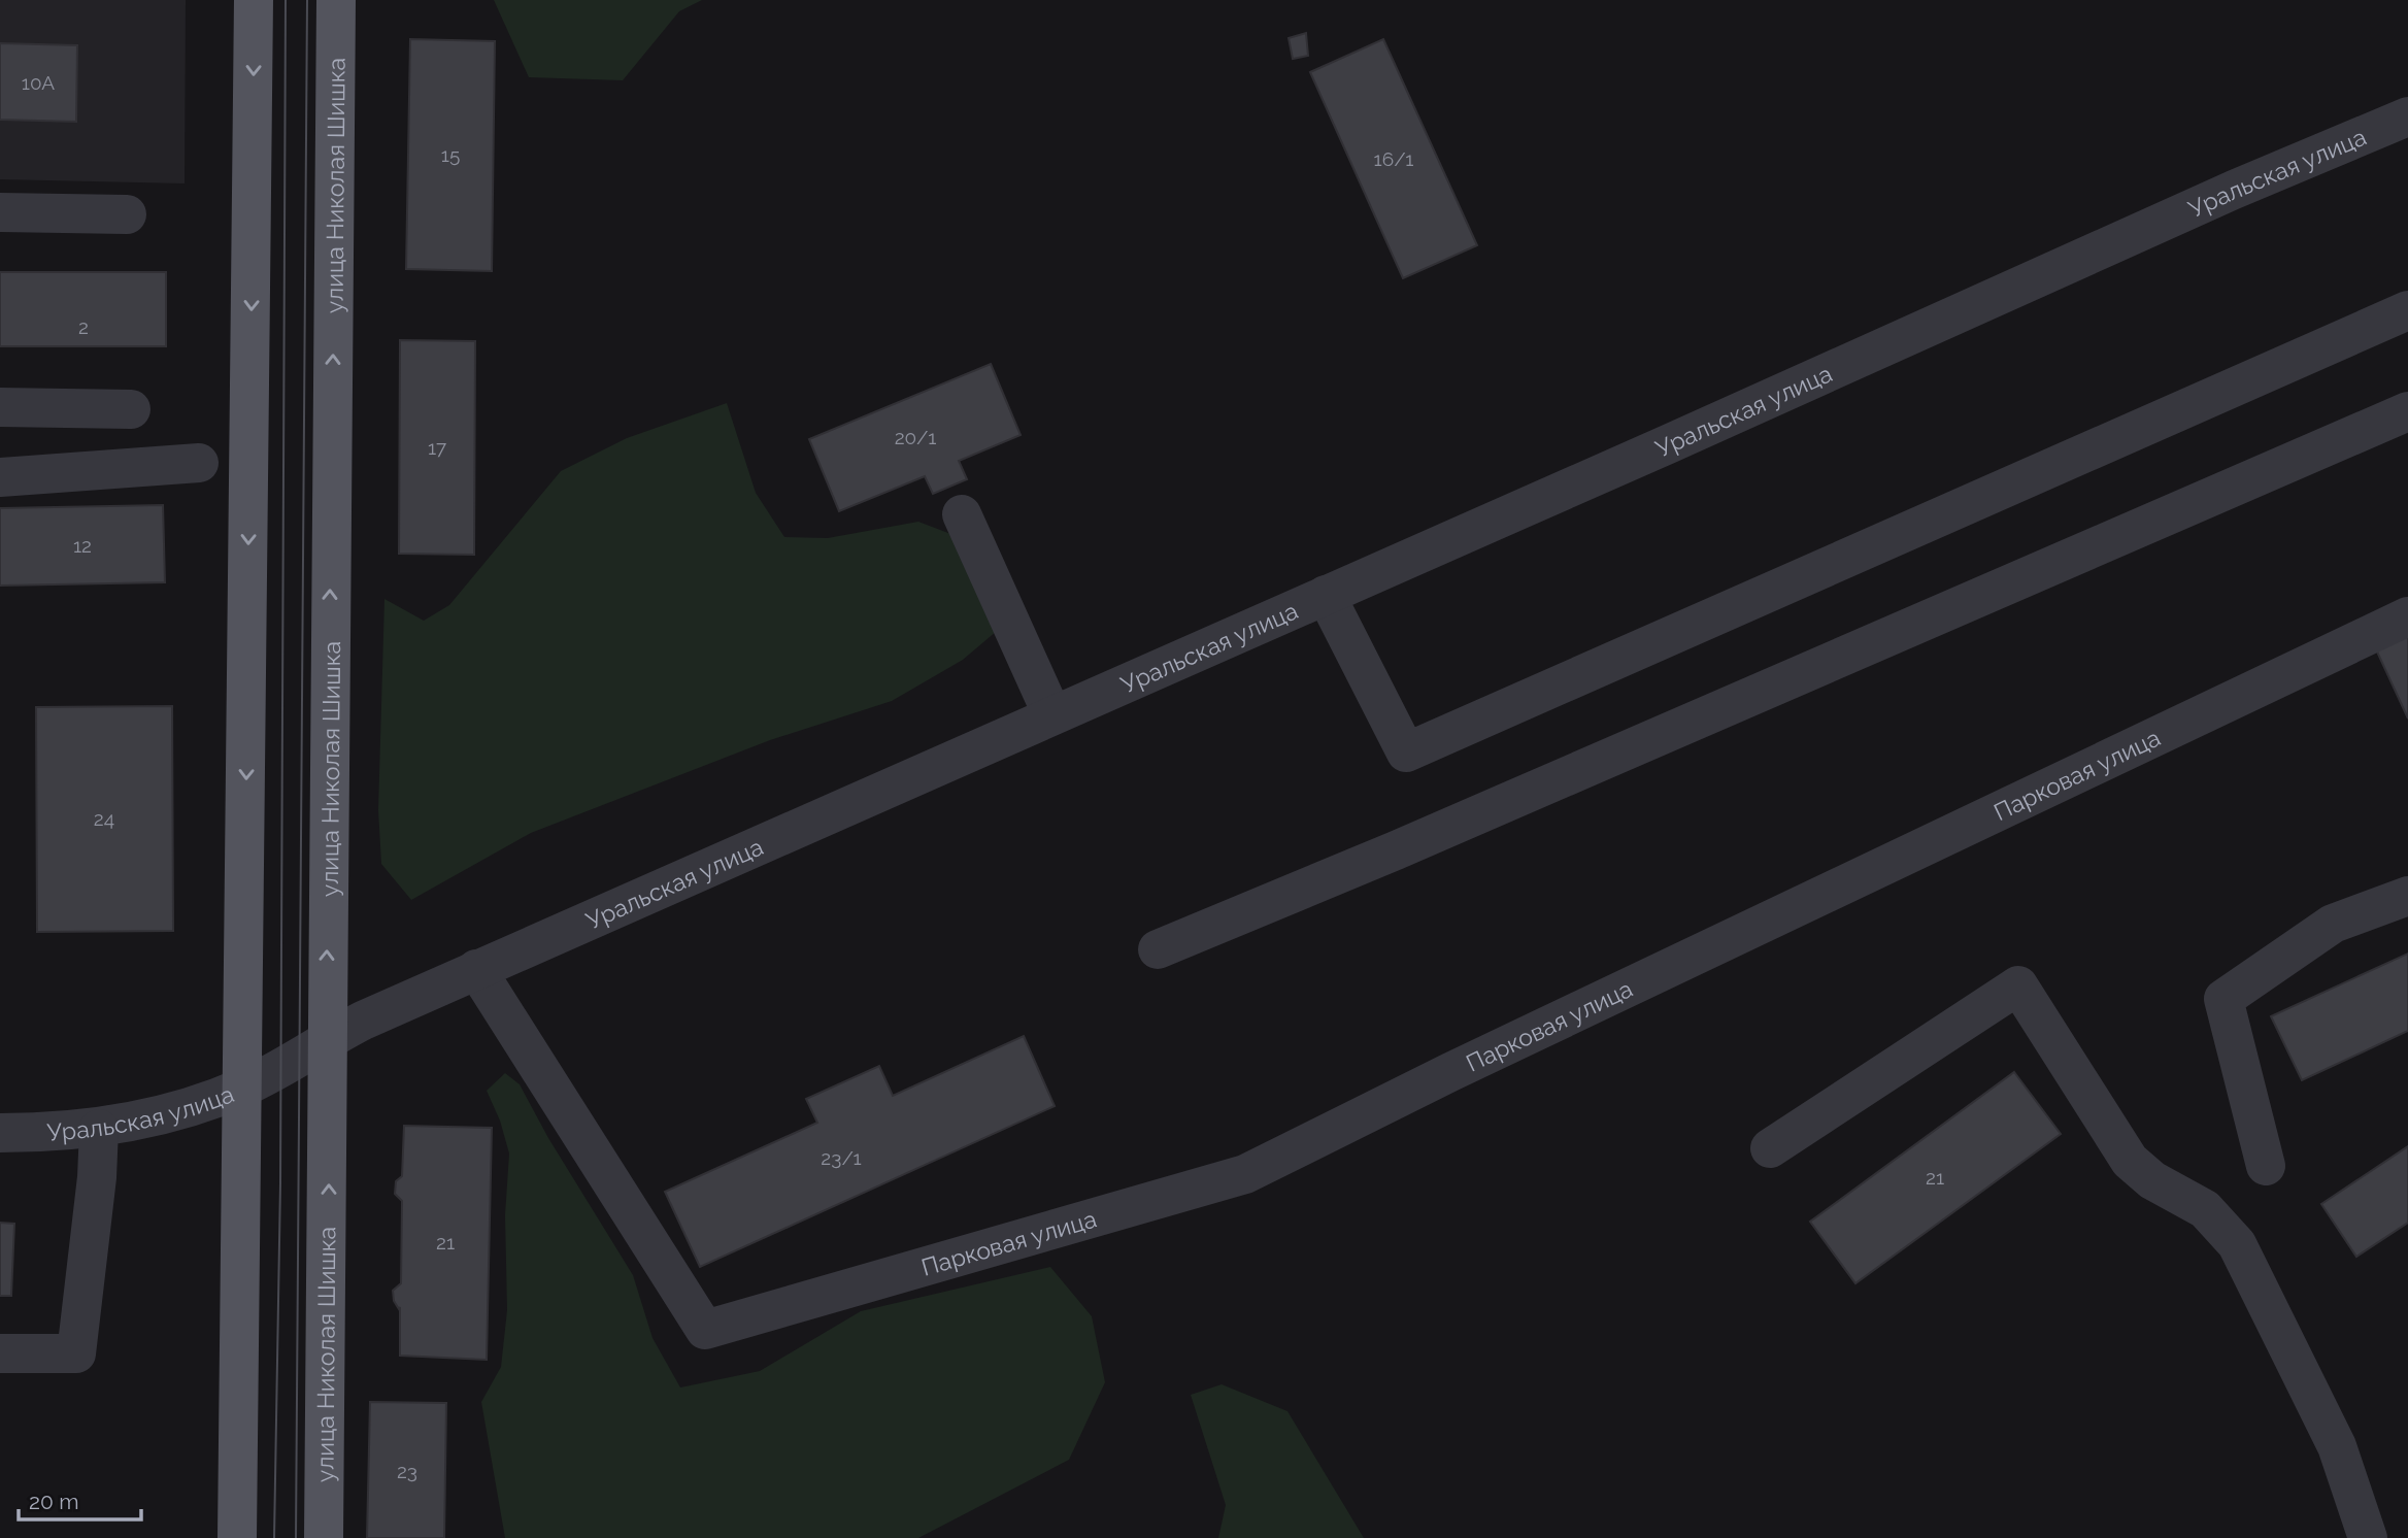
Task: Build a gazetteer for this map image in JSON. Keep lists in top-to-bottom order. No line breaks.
{"streets":{"main road":["улица Николая Шишка"],"street":["Уральская улица","Парковая улица"]},"crossings":[["Уральская улица","улица Николая Шишка"],["Уральская улица","Парковая улица"]],"house_numbers":["10А","15","16/1","2","20/1","17","12","24","23/1","21","21","23"],"scale_bar":"20 m"}
